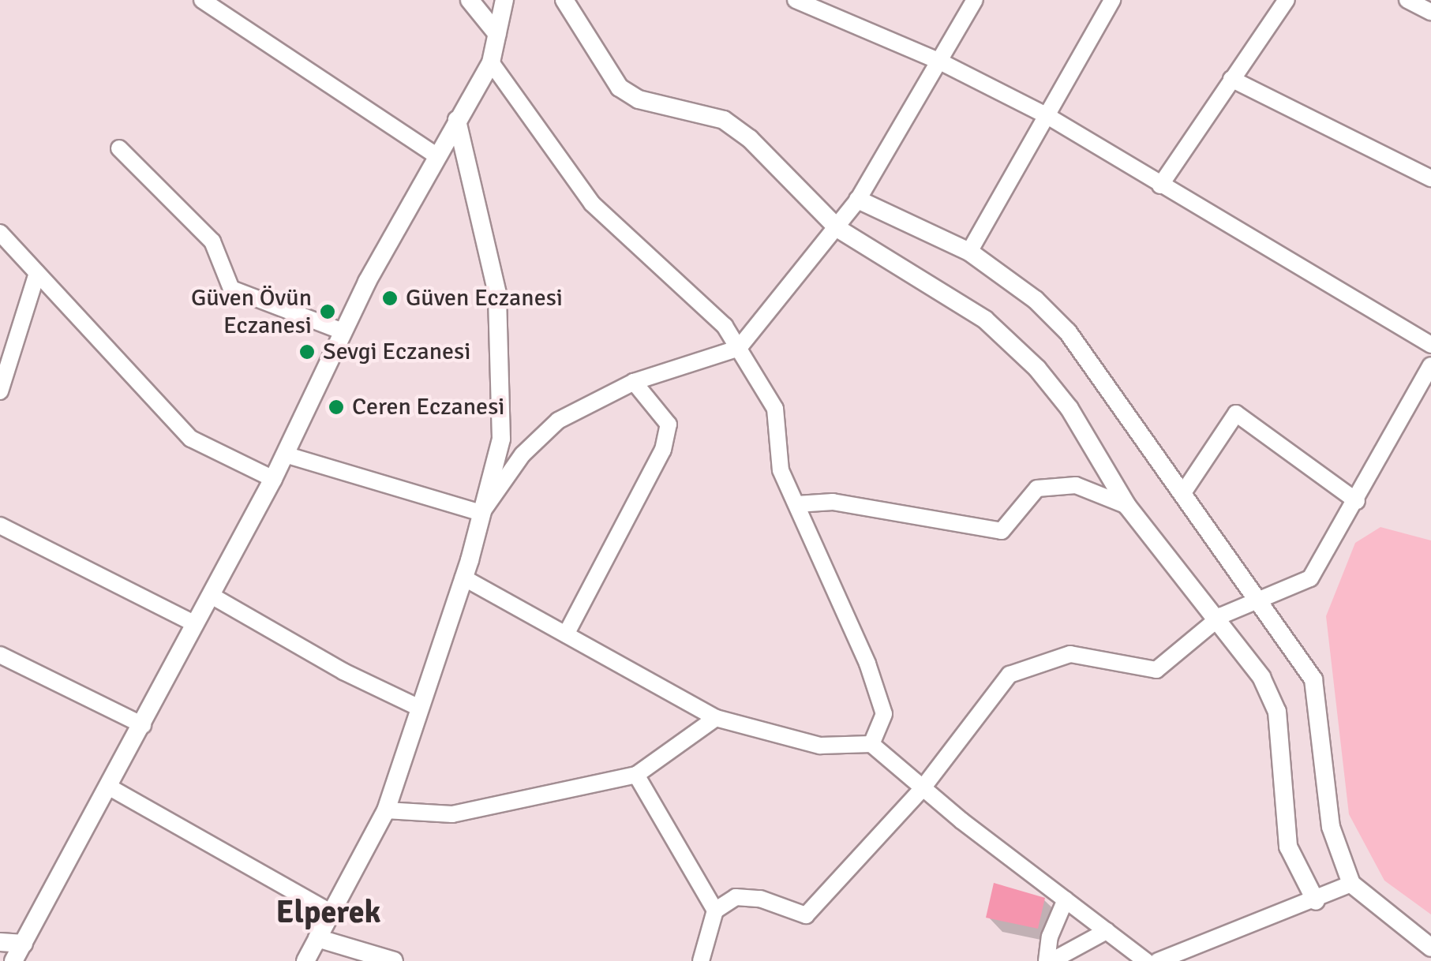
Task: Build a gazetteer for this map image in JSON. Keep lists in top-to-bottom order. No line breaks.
{"districts":["Elperek"],"places":["Güven Eczanesi","Güven Övün Eczanesi","Sevgi Eczanesi","Ceren Eczanesi"]}
